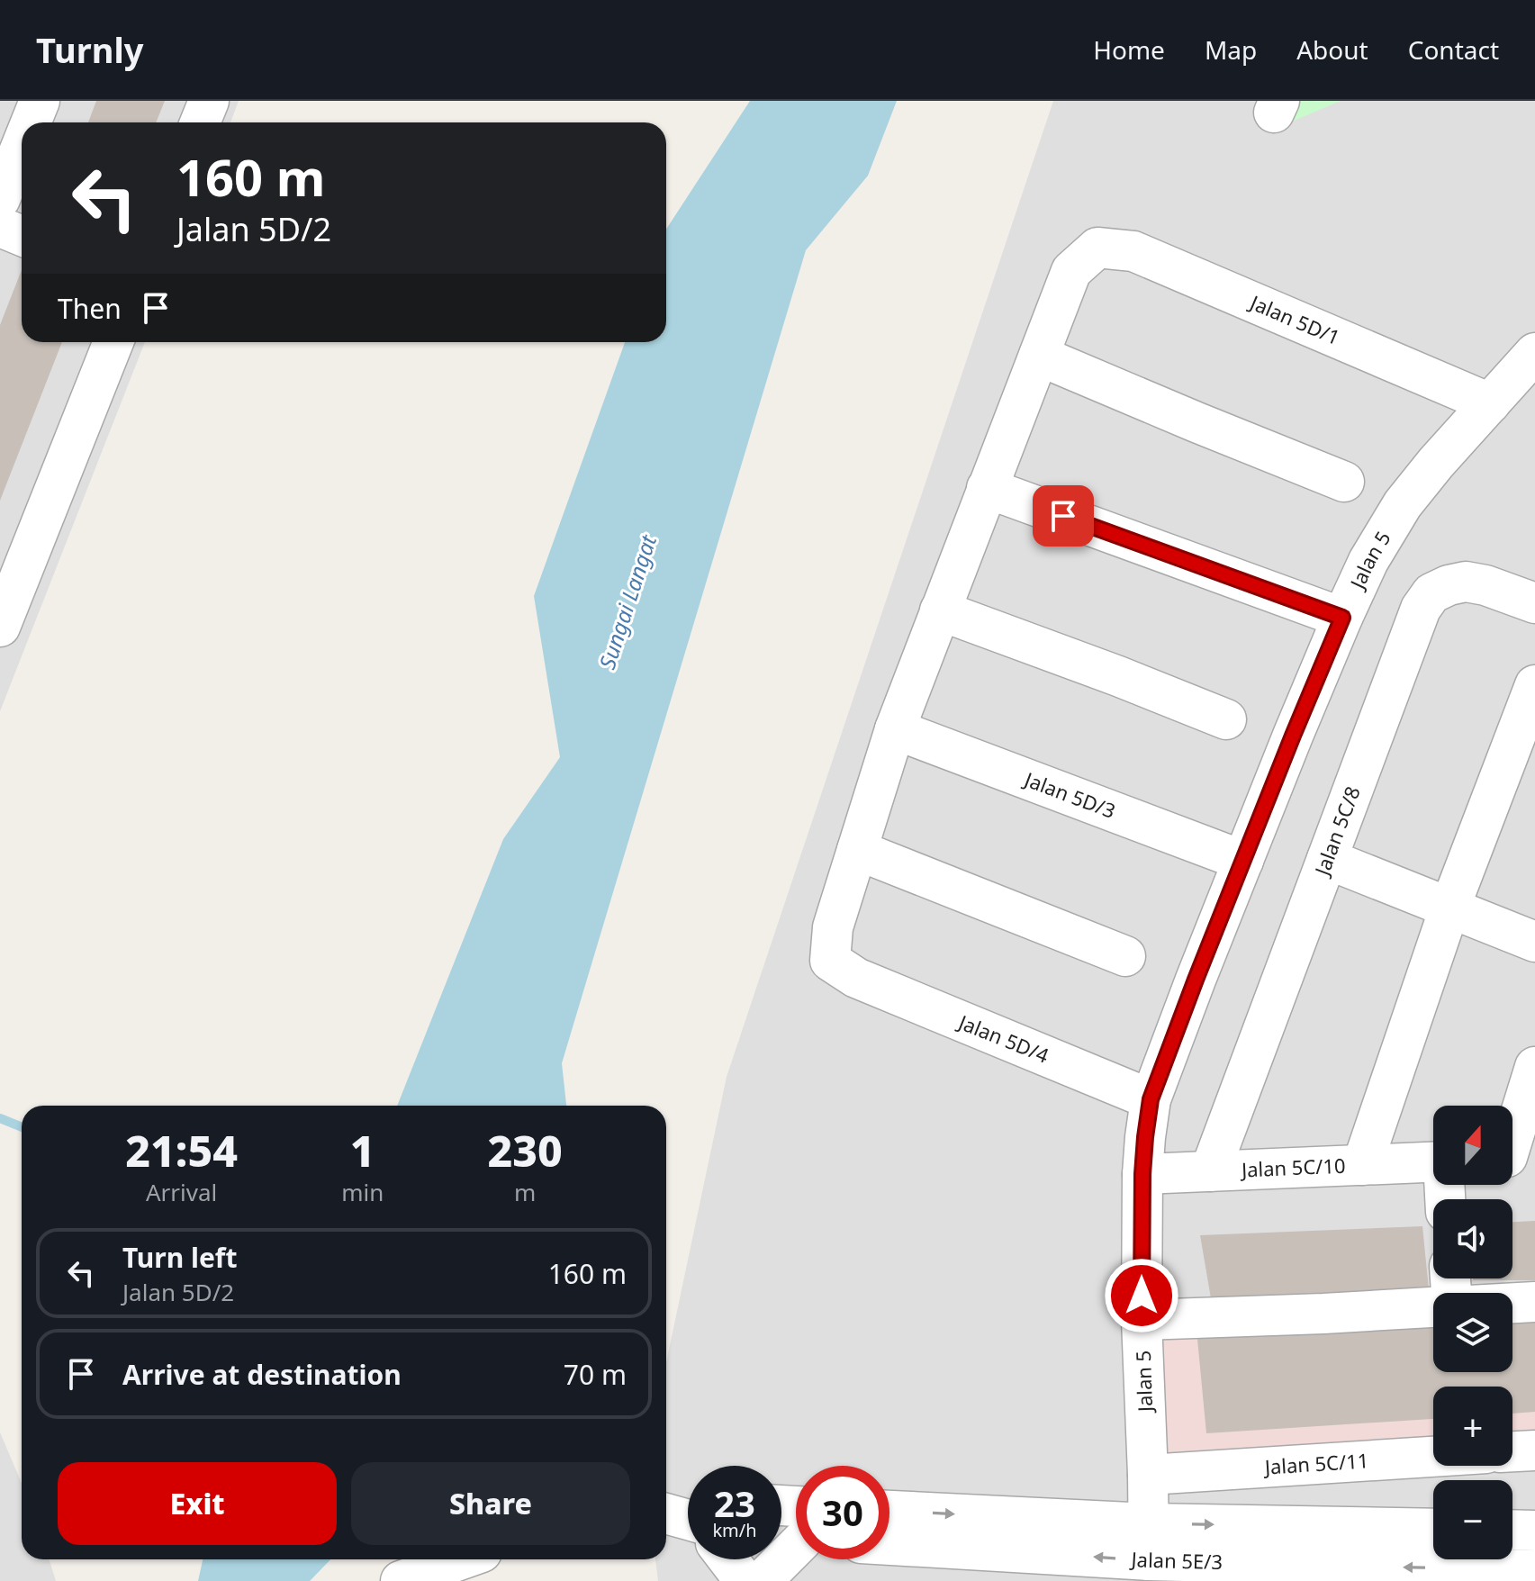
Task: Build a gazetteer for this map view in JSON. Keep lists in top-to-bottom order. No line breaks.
{"streets":{"street":["Jalan 5D/1","Jalan 5","Jalan 5D/3","Jalan 5C/8","Jalan 5D/4","Jalan 5C/10","Jalan 5C/11","Jalan 5E/3"]},"crossings":[["Jalan 5D/1","Jalan 5"],["Jalan 5","Jalan 5D/3"],["Jalan 5","Jalan 5D/4"],["Jalan 5","Jalan 5C/10"],["Jalan 5","Jalan 5C/11"],["Jalan 5","Jalan 5E/3"],["Jalan 5C/8","Jalan 5C/10"]],"water":["Sungai Langat"],"north":"top","page":{"header":"Turnly","nav":["Home","Map","About","Contact"],"turn":["160 m","Jalan 5D/2"],"then":"Then","map_buttons":["+","−"],"eta":["21:54","Arrival","1","min","230","m"],"list":[{"name":"Turn left","note":"Jalan 5D/2","value":"160 m"},{"name":"Arrive at destination","value":"70 m"}],"buttons":["Exit","Share"],"speed":"23 km/h","limit":"30"}}
